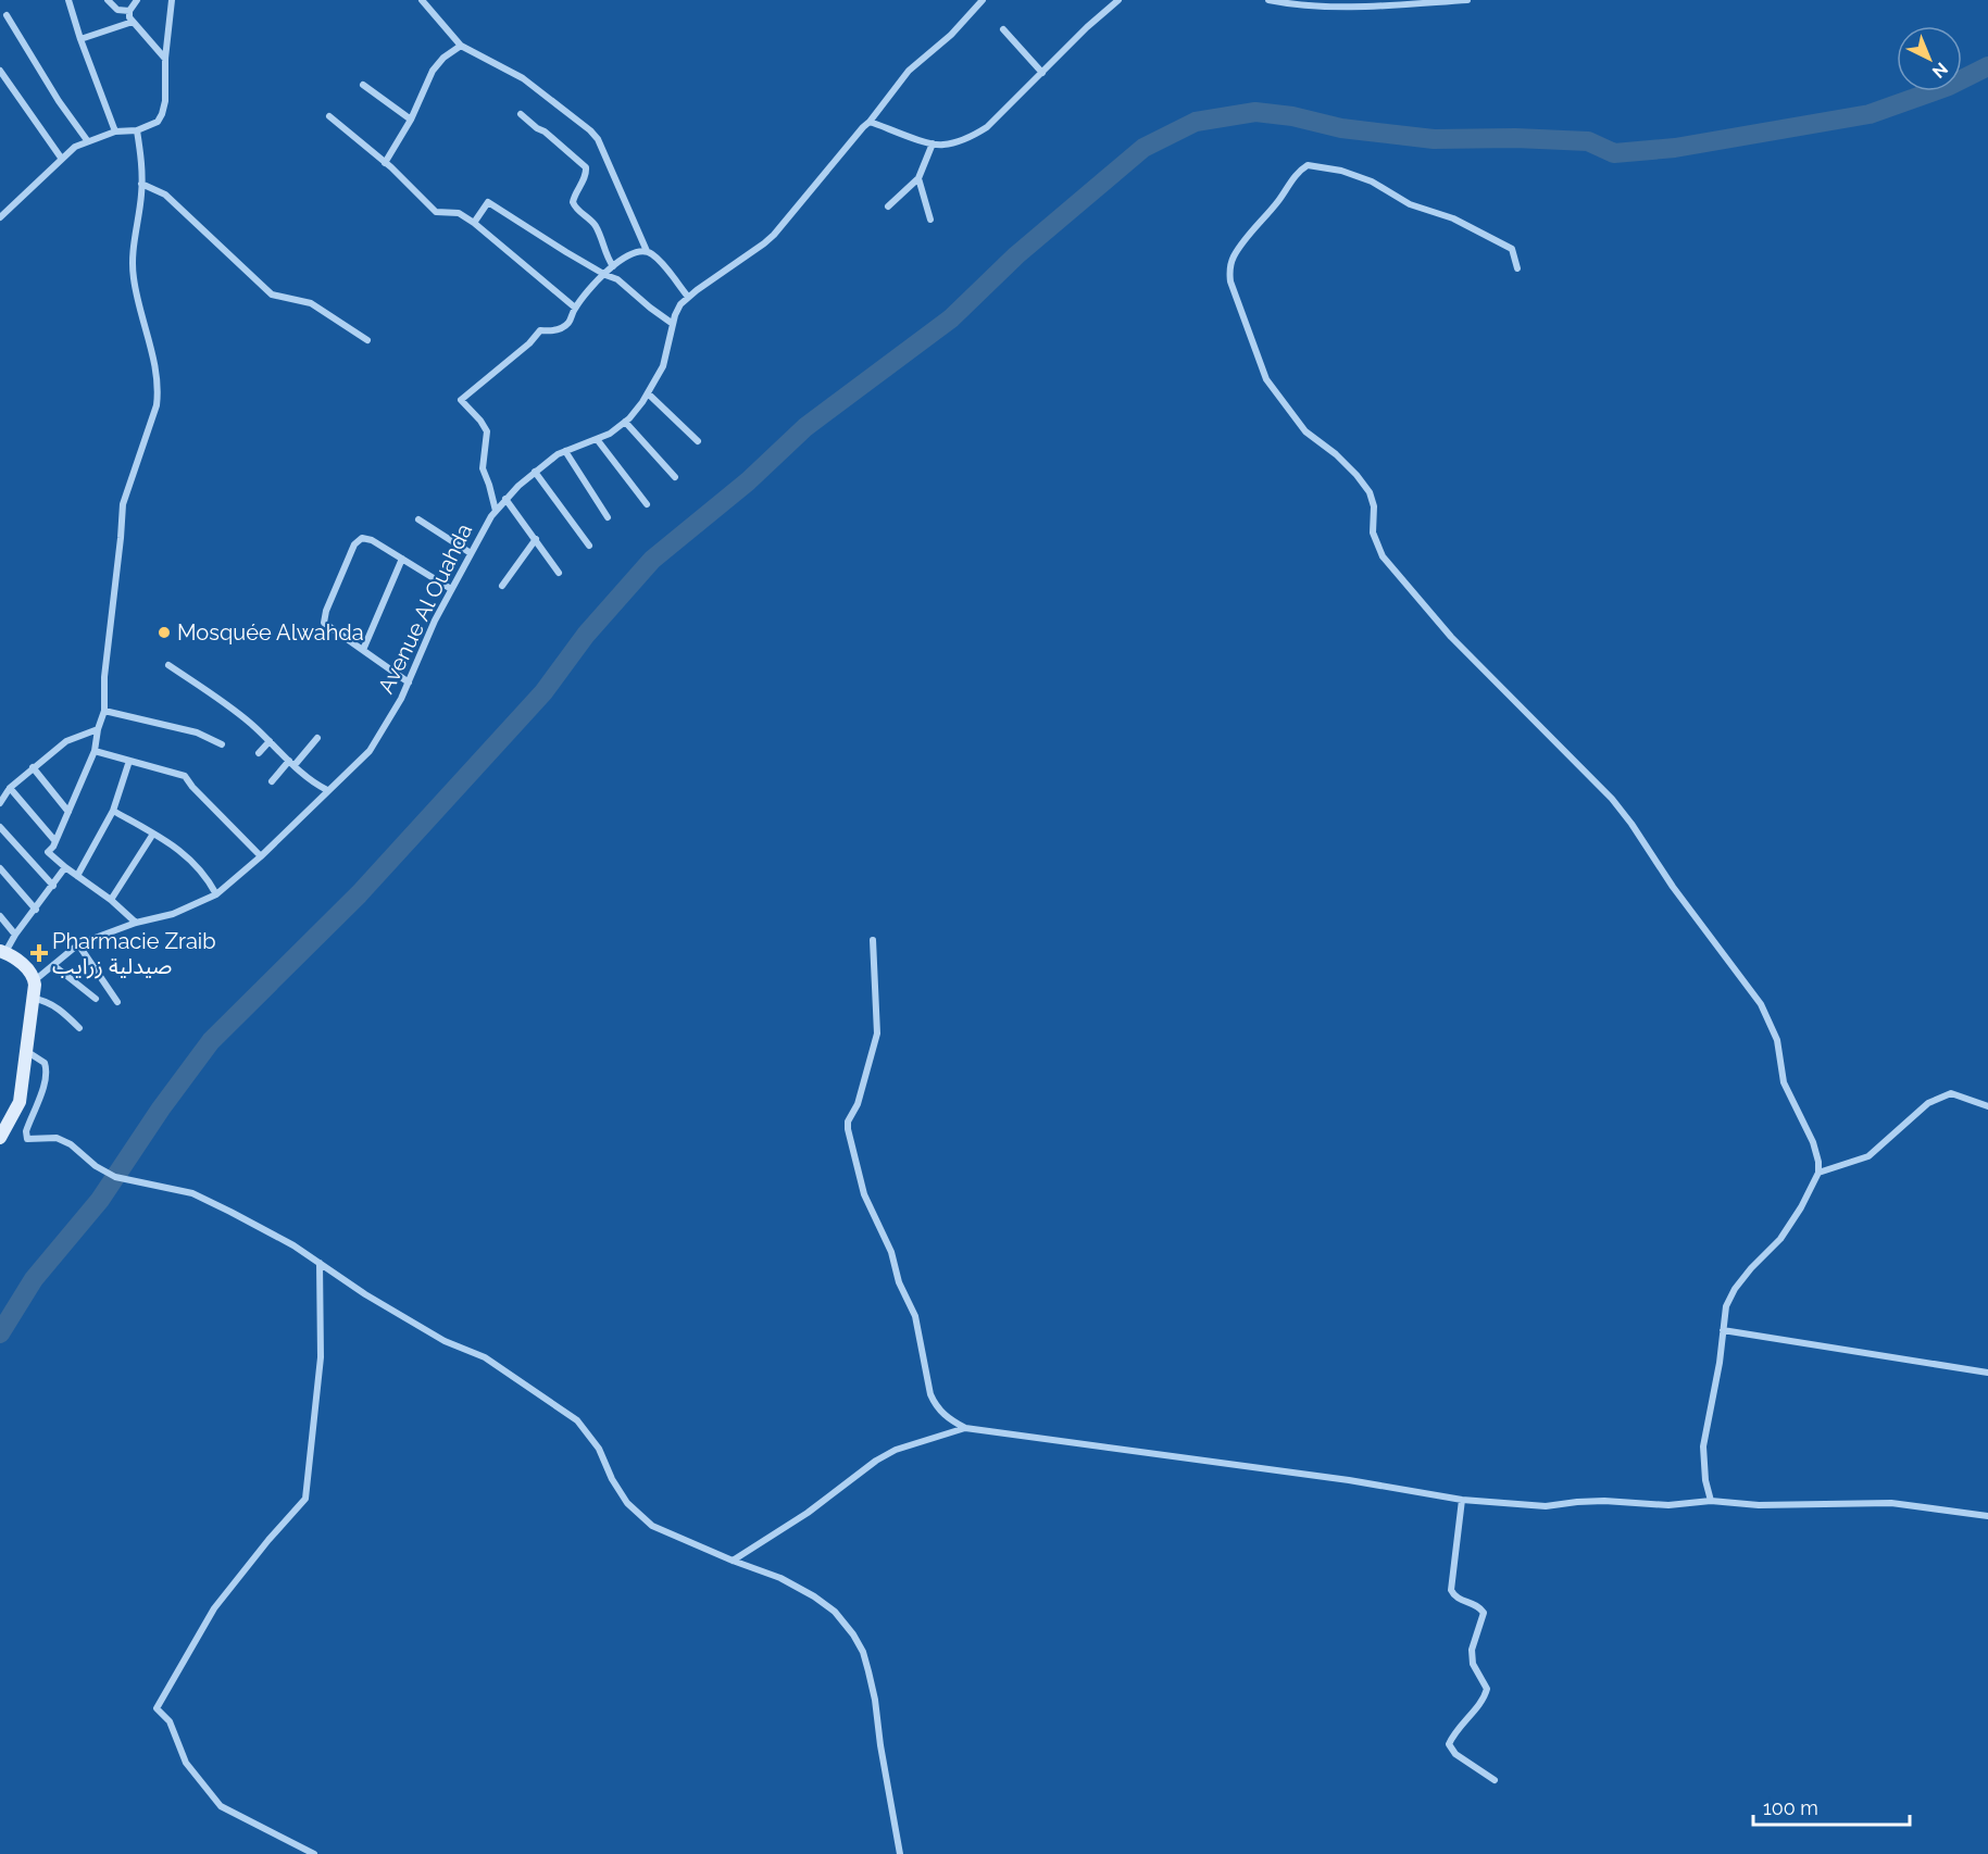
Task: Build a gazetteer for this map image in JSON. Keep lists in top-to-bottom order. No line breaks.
{"streets":{"street":["Avenue Al Ouahda"]},"places":{"other":["Mosquée Alwahda"],"health":["Pharmacie Zraib صيدلية زرايب"]},"scale_bar":"100 m","north":"bottom right"}
